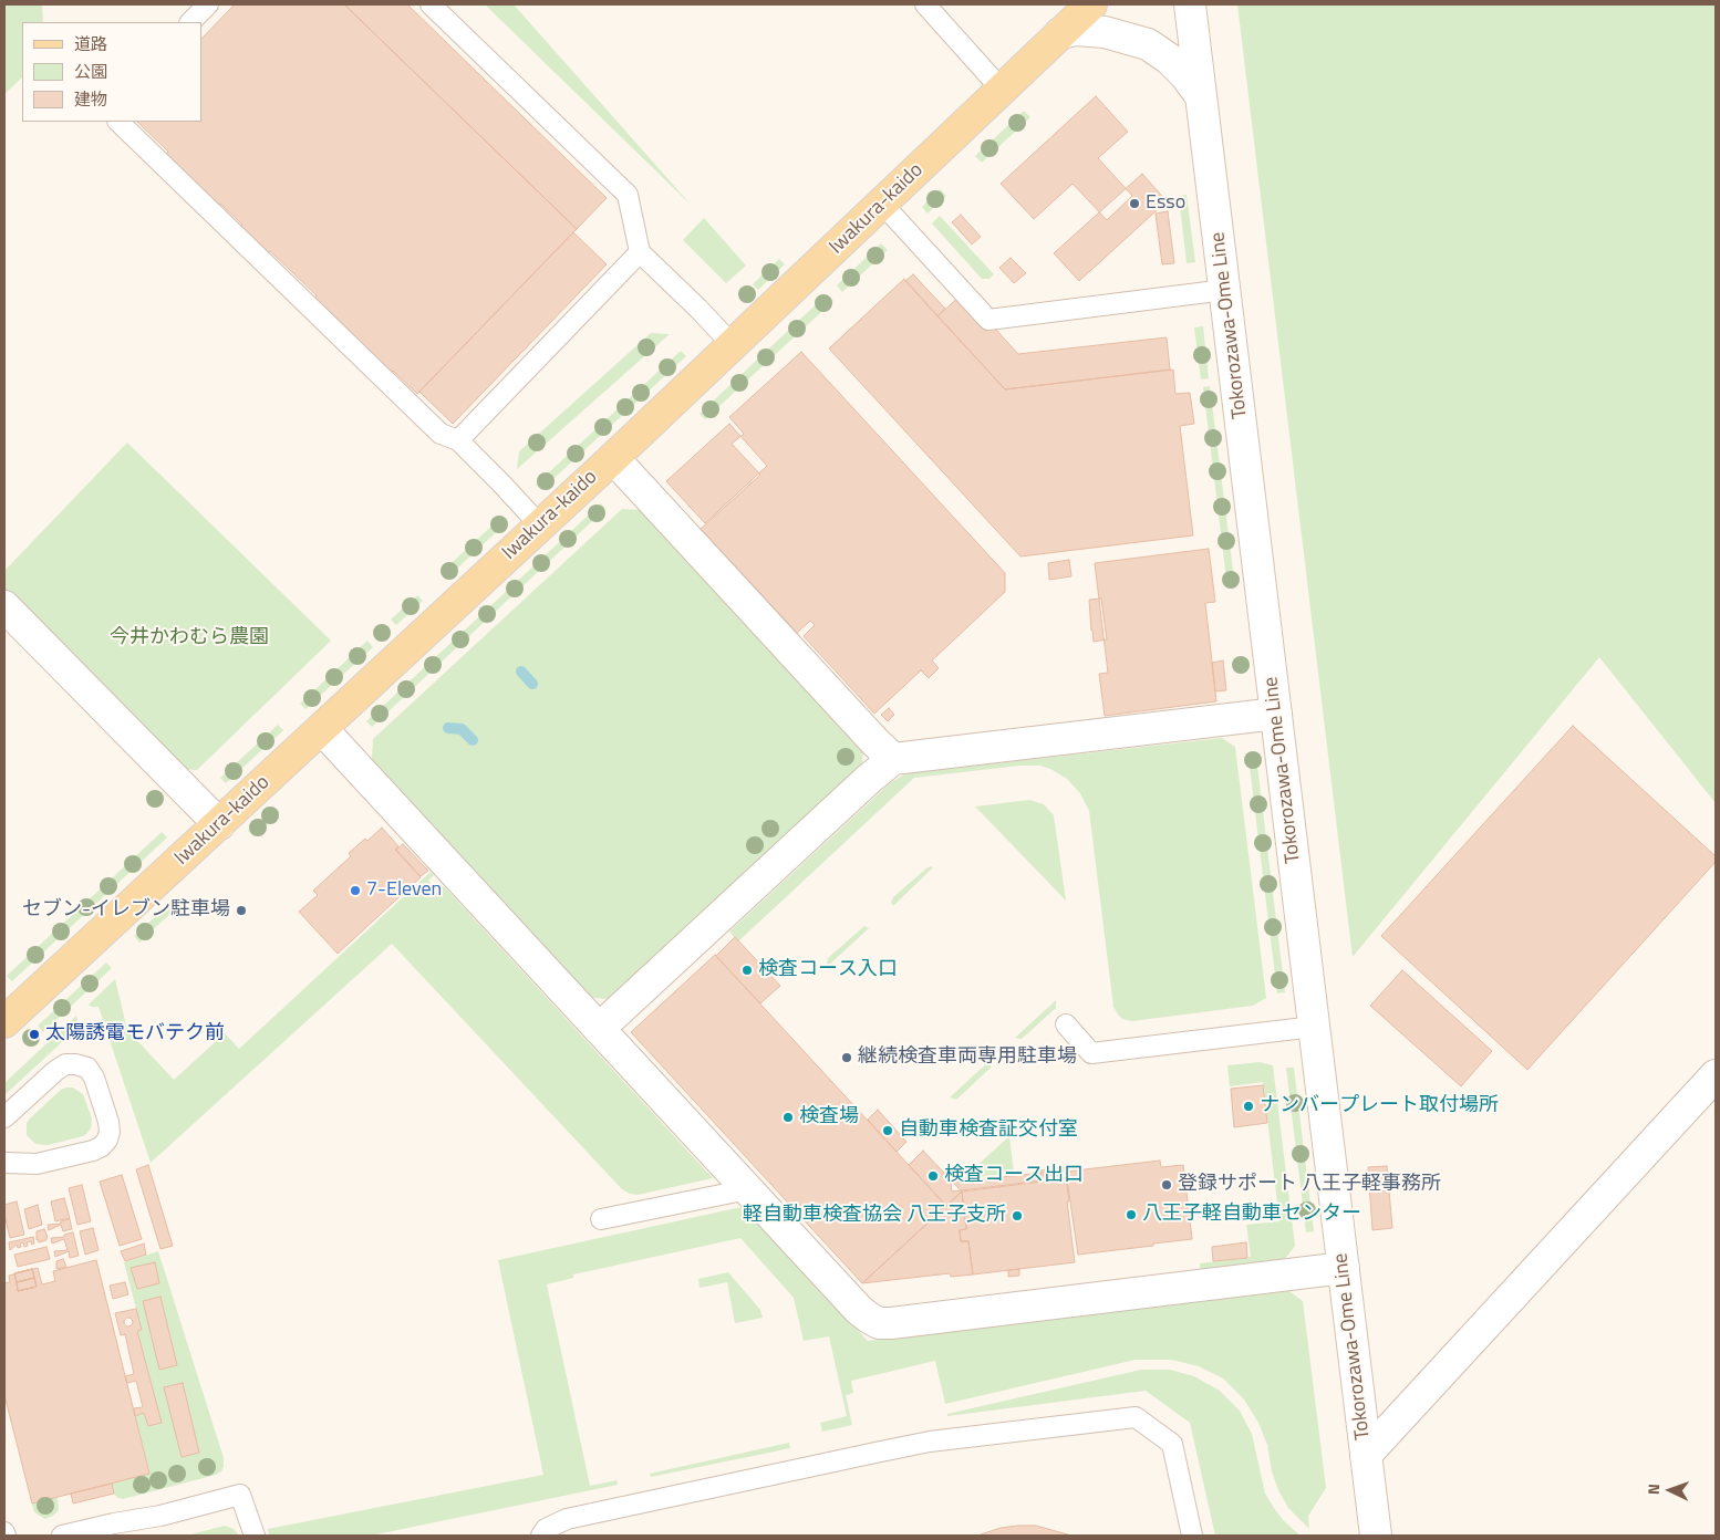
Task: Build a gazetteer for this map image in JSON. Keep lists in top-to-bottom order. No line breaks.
{"streets":{"main road":["Iwakura-kaido"],"street":["Tokorozawa-Ome Line"]},"parks":["今井かわむら農園"],"places":["Esso","7-Eleven","セブン-イレブン駐車場","検査コース入口","太陽誘電モバテク前","継続検査車両専用駐車場","ナンバープレート取付場所","検査場","自動車検査証交付室","検査コース出口","登録サポート 八王子軽事務所","八王子軽自動車センター","軽自動車検査協会 八王子支所"],"legend":["道路","公園","建物"],"north":"left"}
